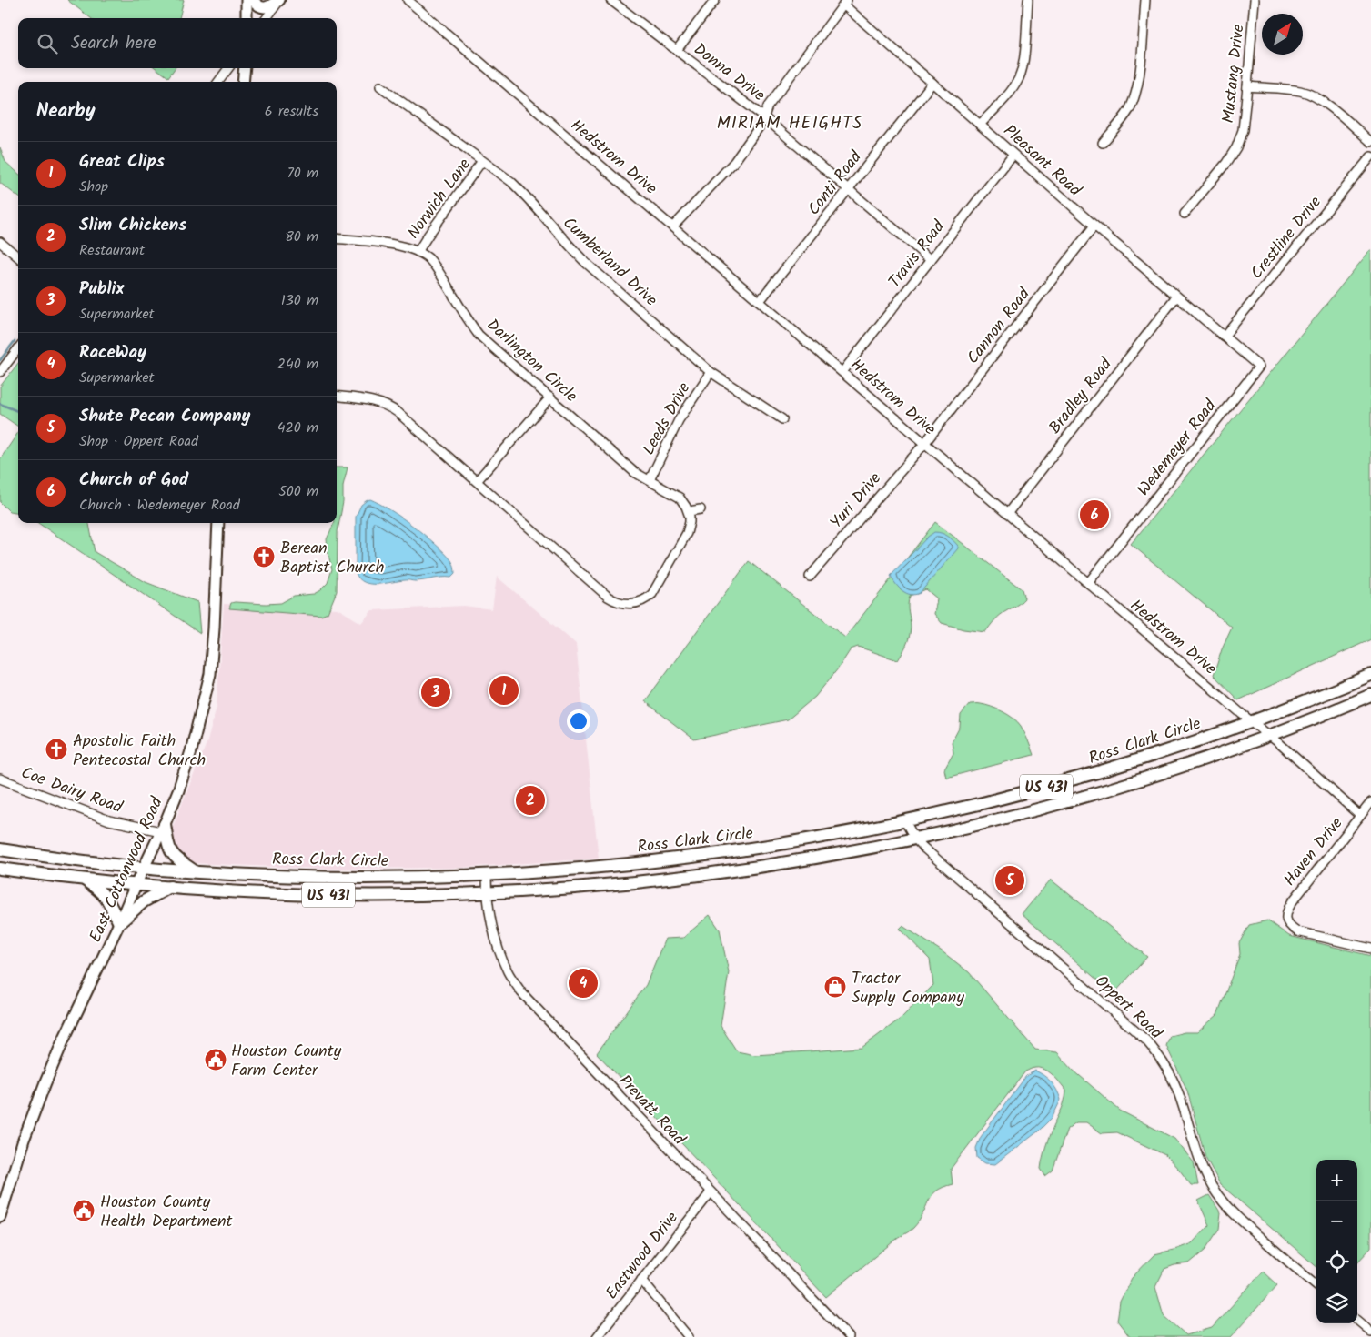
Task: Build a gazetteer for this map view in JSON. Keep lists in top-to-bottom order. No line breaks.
{"streets":{"highway":["Ross Clark Circle","US 431"],"main road":["East Cottonwood Road"],"street":["Donna Drive","Mustang Drive","Hedstrom Drive","Pleasant Road","Conti Road","Norwich Lane","Crestline Drive","Travis Road","Cumberland Drive","Cannon Road","Darlington Circle","Bradley Road","Leeds Drive","Wedemeyer Road","Yuri Drive","Coe Dairy Road","Haven Drive","Oppert Road","Prevatt Road","Eastwood Drive"]},"crossings":[["Donna Drive","Conti Road"],["Donna Drive","Travis Road"],["Hedstrom Drive","Conti Road"],["Hedstrom Drive","Travis Road"],["Hedstrom Drive","Cannon Road"],["Hedstrom Drive","Bradley Road"],["Hedstrom Drive","Wedemeyer Road"],["Hedstrom Drive","Yuri Drive"],["Hedstrom Drive","Ross Clark Circle"],["Hedstrom Drive","US 431"],["Hedstrom Drive","Haven Drive"],["Pleasant Road","Conti Road"],["Pleasant Road","Crestline Drive"],["Pleasant Road","Travis Road"],["Pleasant Road","Cannon Road"],["Pleasant Road","Bradley Road"],["Pleasant Road","Wedemeyer Road"],["Norwich Lane","Cumberland Drive"],["Norwich Lane","Darlington Circle"],["Crestline Drive","Wedemeyer Road"],["Cumberland Drive","Leeds Drive"],["Cannon Road","Yuri Drive"],["Darlington Circle","Leeds Drive"],["Ross Clark Circle","East Cottonwood Road"],["Ross Clark Circle","Oppert Road"],["Ross Clark Circle","Prevatt Road"],["US 431","East Cottonwood Road"],["US 431","Oppert Road"],["US 431","Prevatt Road"],["Coe Dairy Road","East Cottonwood Road"],["Prevatt Road","Eastwood Drive"]],"districts":["MIRIAM HEIGHTS"],"places":{"church":["Berean Baptist Church","Apostolic Faith Pentecostal Church"],"shop":["Tractor Supply Company"],"public building":["Houston County Farm Center","Houston County Health Department"]},"north":"top right","page":{"search":"Search here","heading":["Nearby","6 results"],"list":[{"mark":"1","name":"Great Clips","note":"Shop","value":"70 m"},{"mark":"2","name":"Slim Chickens","note":"Restaurant","value":"80 m"},{"mark":"3","name":"Publix","note":"Supermarket","value":"130 m"},{"mark":"4","name":"RaceWay","note":"Supermarket","value":"240 m"},{"mark":"5","name":"Shute Pecan Company","note":"Shop · Oppert Road","value":"420 m"},{"mark":"6","name":"Church of God","note":"Church · Wedemeyer Road","value":"500 m"}],"pins":["6","1","3","2","5","4"],"map_buttons":["+","−"]}}
